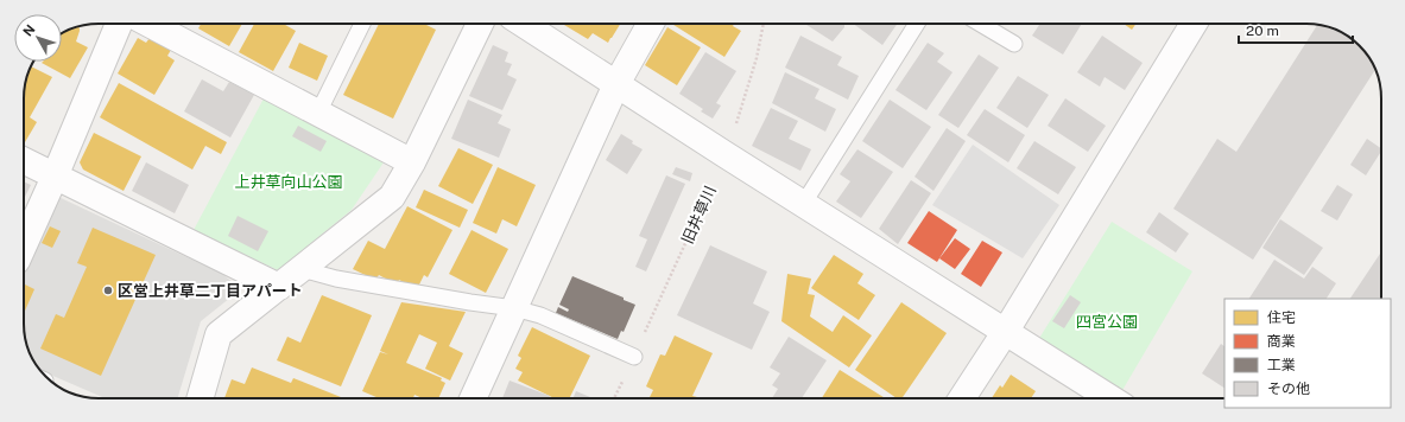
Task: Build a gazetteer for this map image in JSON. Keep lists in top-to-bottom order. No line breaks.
{"streets":{"path":["旧井草川"]},"parks":["上井草向山公園","四宮公園"],"places":["区営上井草二丁目アパート"],"legend":["住宅","商業","工業","その他"],"scale_bar":"20 m","north":"top left"}
